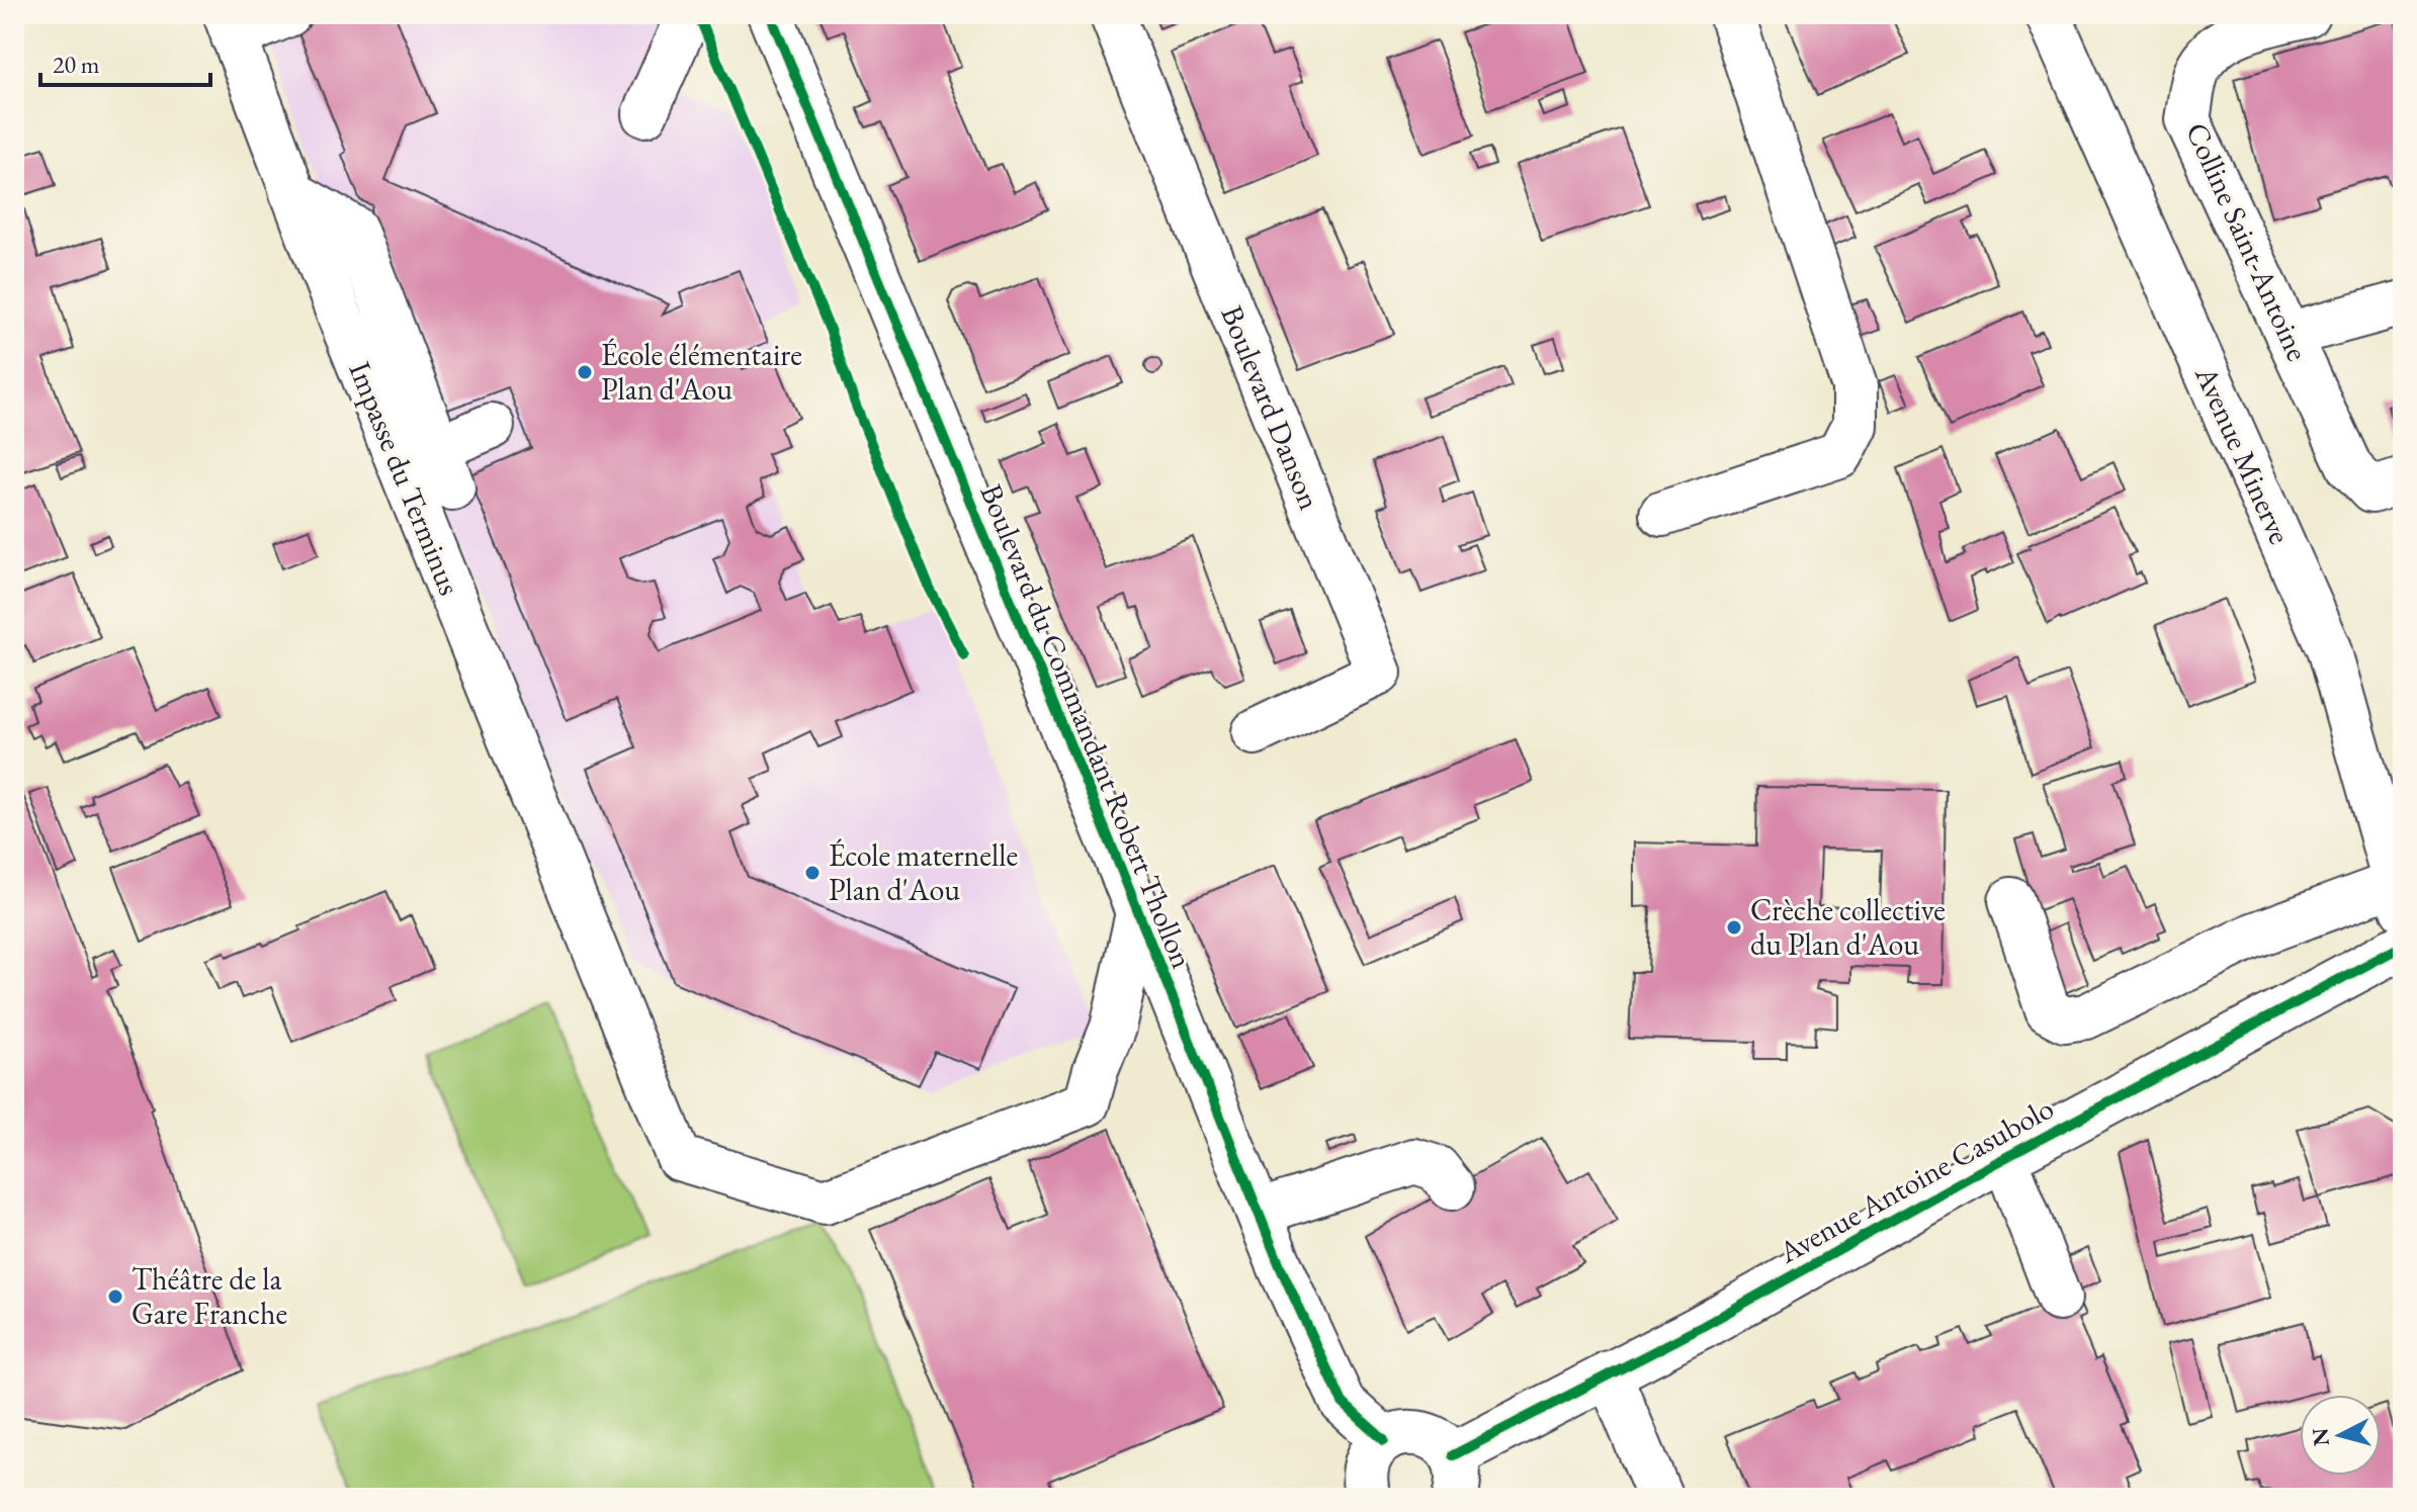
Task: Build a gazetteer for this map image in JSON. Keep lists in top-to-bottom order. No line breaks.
{"streets":{"street":["Colline Saint-Antoine","Boulevard Danson","Avenue Minerve","Impasse du Terminus","Boulevard du Commandant Robert Thollon","Avenue Antoine Casubolo"]},"crossings":[["Impasse du Terminus","Boulevard du Commandant Robert Thollon"]],"places":["École élémentaire Plan d'Aou","École maternelle Plan d'Aou","Crèche collective du Plan d'Aou","Théâtre de la Gare Franche"],"scale_bar":"20 m","north":"left"}
